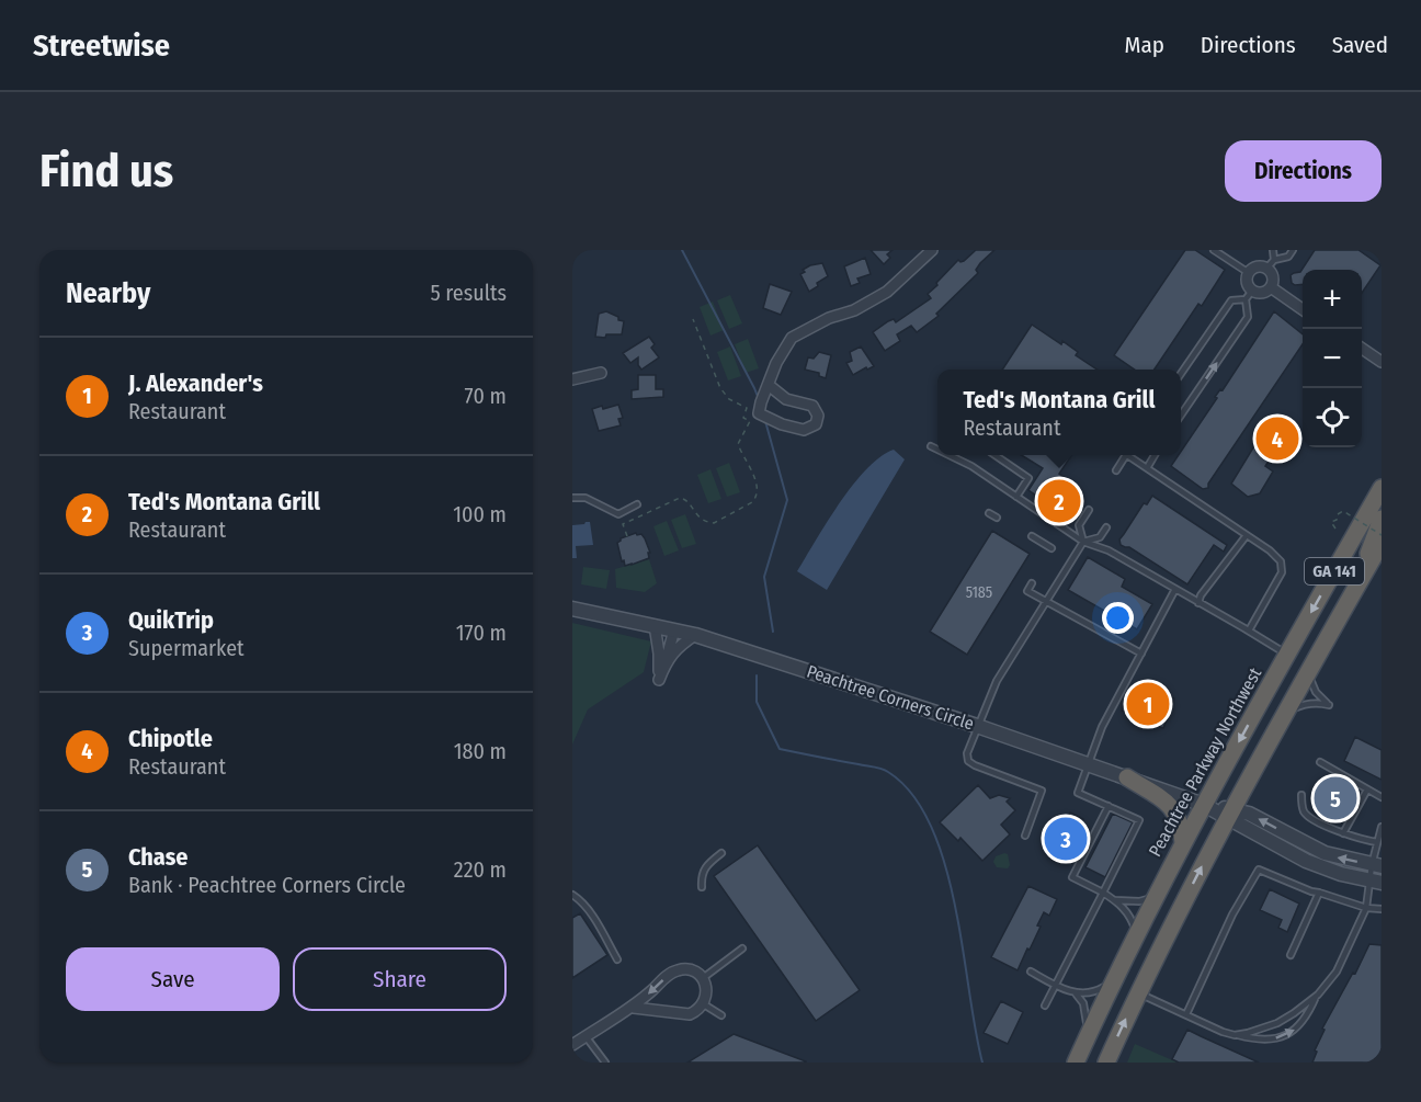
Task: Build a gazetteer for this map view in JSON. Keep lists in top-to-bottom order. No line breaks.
{"streets":{"highway":["GA 141","Peachtree Parkway Northwest"],"street":["Peachtree Corners Circle"]},"crossings":[["GA 141","Peachtree Corners Circle"],["Peachtree Corners Circle","Peachtree Parkway Northwest"]],"house_numbers":["5185"],"page":{"header":"Streetwise","nav":["Map","Directions","Saved"],"buttons":["Directions",["Save","Share"]],"title":"Find us","heading":["Nearby","5 results"],"map_buttons":["+","−"],"list":[{"mark":"1","name":"J. Alexander's","note":"Restaurant","value":"70 m"},{"mark":"2","name":"Ted's Montana Grill","note":"Restaurant","value":"100 m"},{"mark":"3","name":"QuikTrip","note":"Supermarket","value":"170 m"},{"mark":"4","name":"Chipotle","note":"Restaurant","value":"180 m"},{"mark":"5","name":"Chase","note":"Bank · Peachtree Corners Circle","value":"220 m"}],"popup":["Ted's Montana Grill","Restaurant"],"pins":["4","2","1","5","3"]}}
